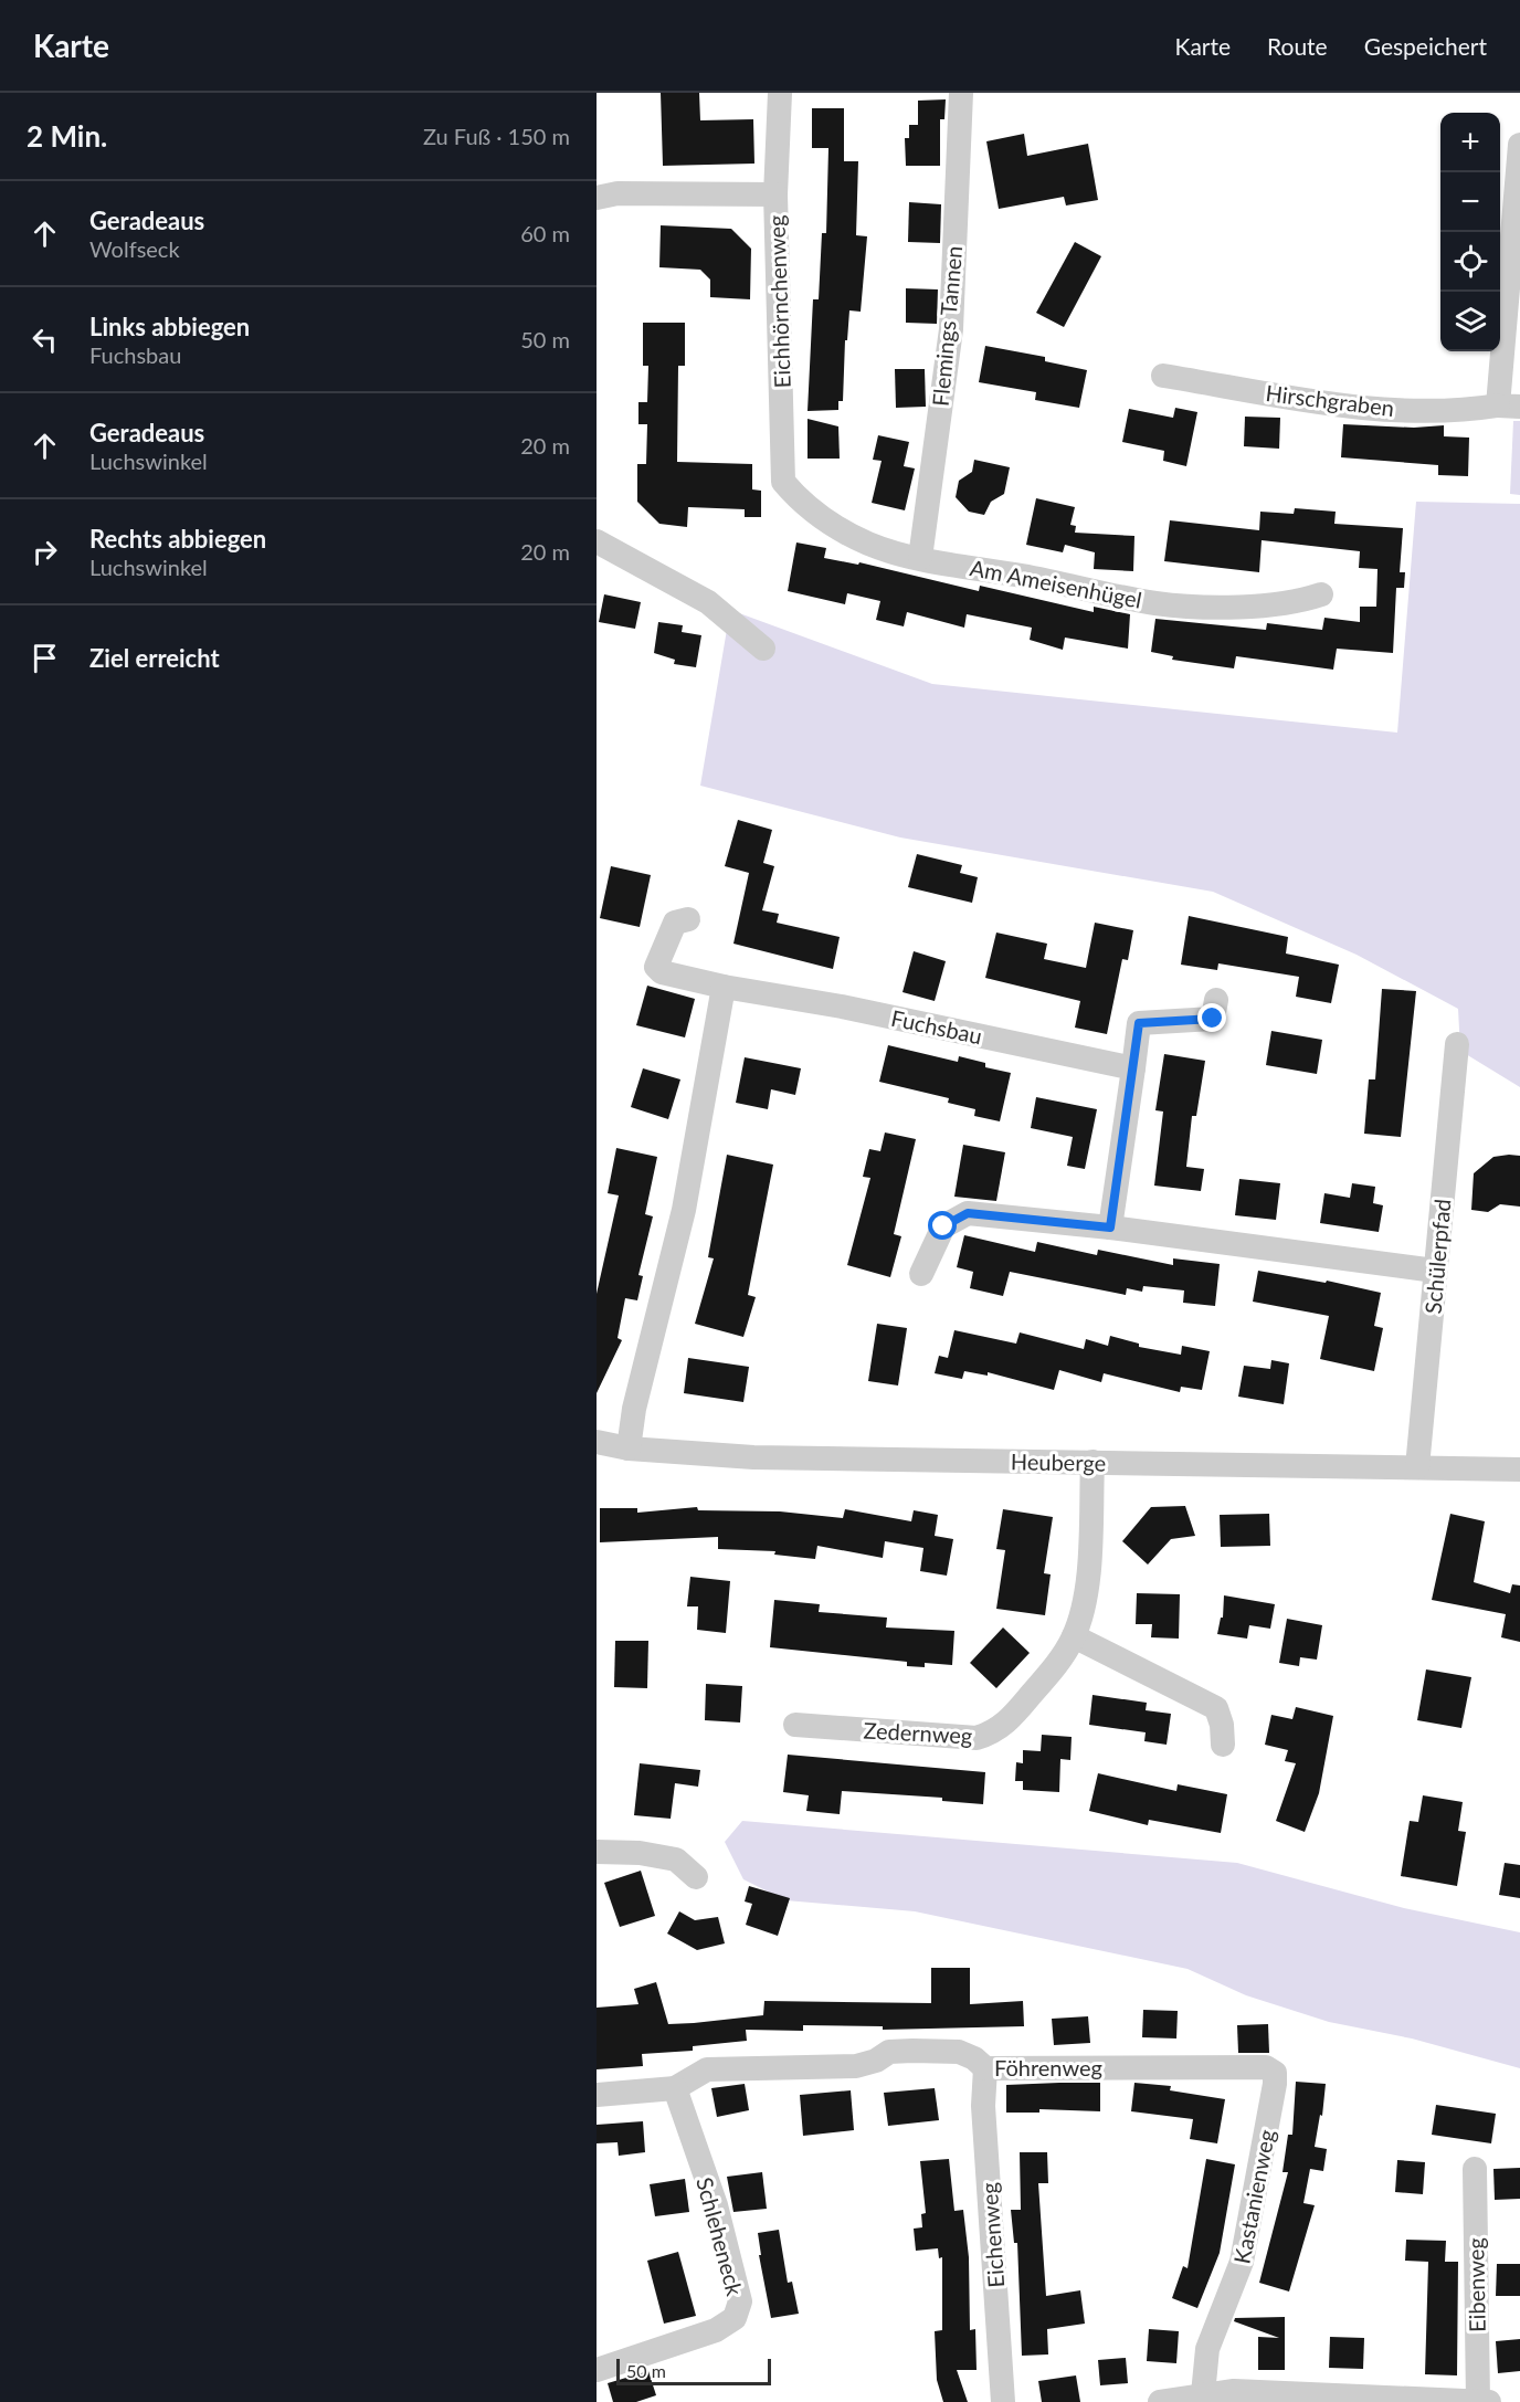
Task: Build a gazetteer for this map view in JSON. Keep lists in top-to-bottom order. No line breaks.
{"streets":{"street":["Eichhörnchenweg","Flemings Tannen","Hirschgraben","Am Ameisenhügel","Fuchsbau","Schülerpfad","Heuberge","Zedernweg","Föhrenweg","Kastanienweg","Eichenweg","Schleheneck","Eibenweg"]},"crossings":[["Eichhörnchenweg","Am Ameisenhügel"],["Flemings Tannen","Am Ameisenhügel"],["Schülerpfad","Heuberge"],["Heuberge","Zedernweg"],["Föhrenweg","Kastanienweg"],["Föhrenweg","Eichenweg"],["Föhrenweg","Schleheneck"]],"scale_bar":"50 m","page":{"header":"Karte","nav":["Karte","Route","Gespeichert"],"heading":["2 Min.","Zu Fuß · 150 m"],"map_buttons":["+","−"],"list":[["Geradeaus","Wolfseck","60 m"],["Links abbiegen","Fuchsbau","50 m"],["Geradeaus","Luchswinkel","20 m"],["Rechts abbiegen","Luchswinkel","20 m"],"Ziel erreicht"],"scale":"50 m"}}
